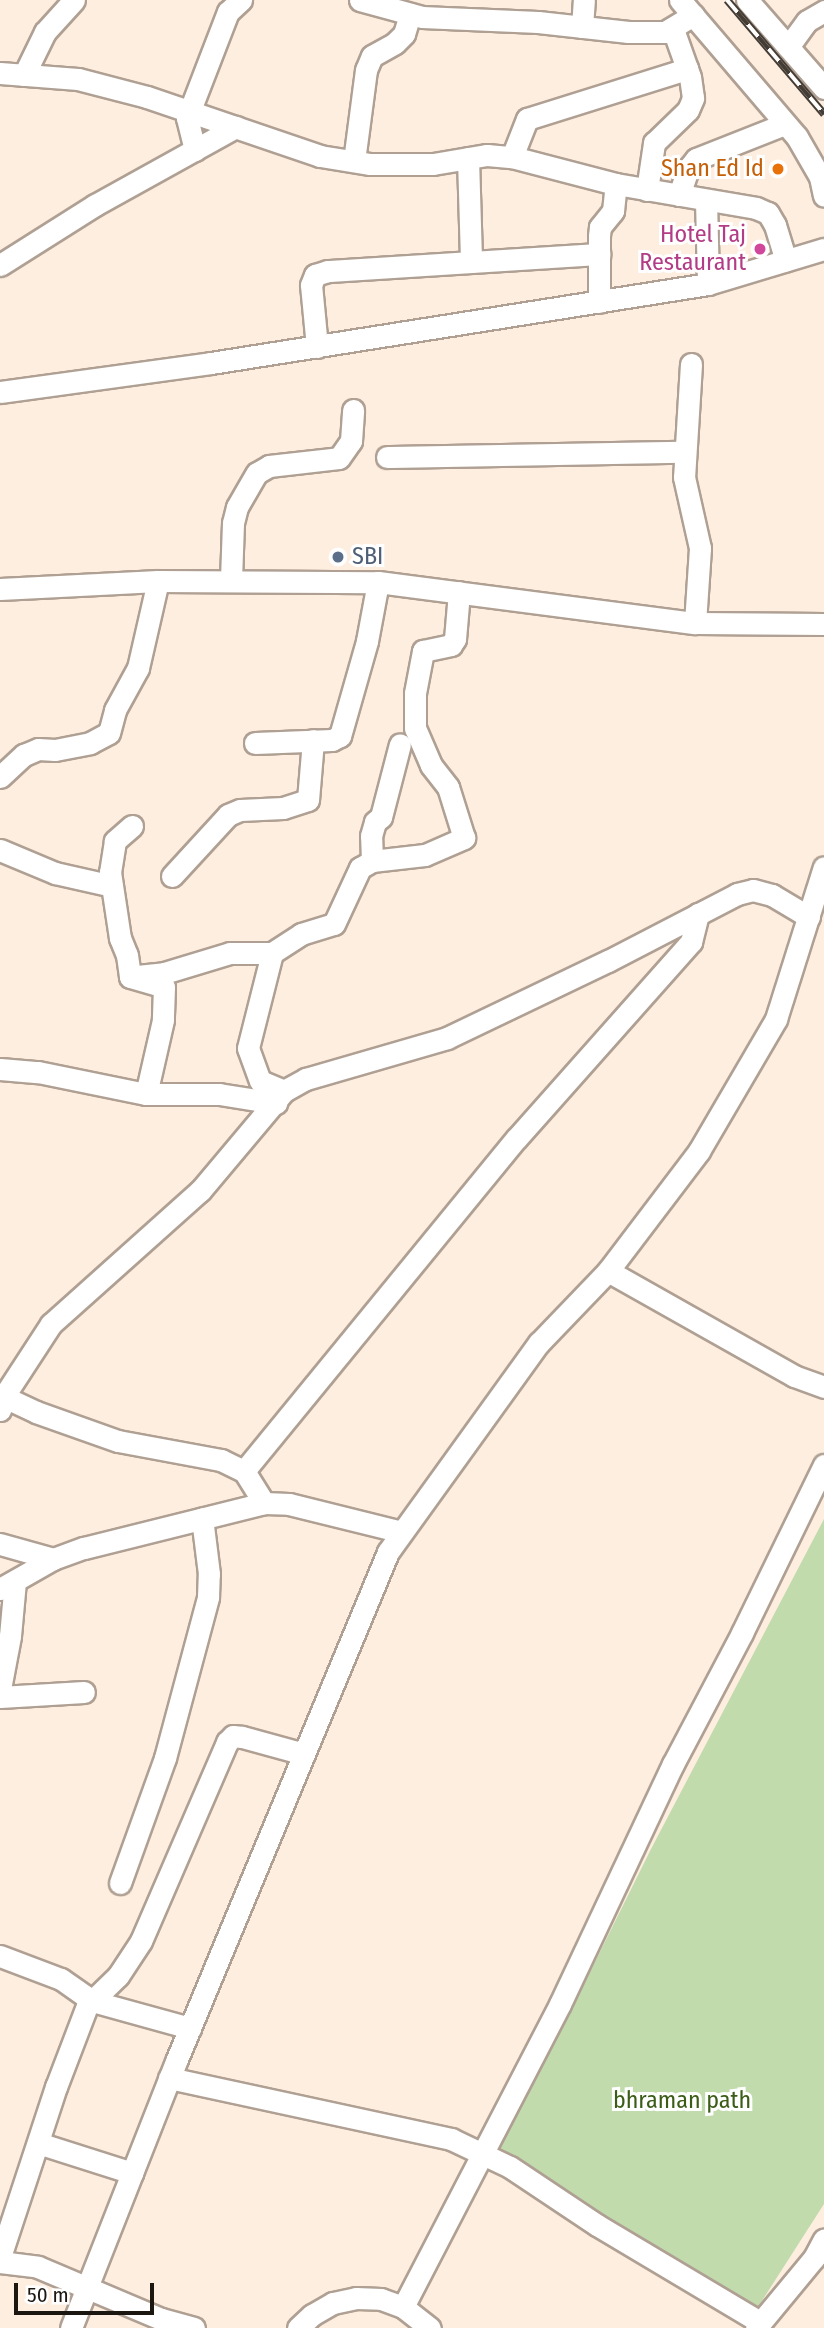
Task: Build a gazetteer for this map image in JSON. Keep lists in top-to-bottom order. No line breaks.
{"parks":["bhraman path"],"places":["Shan Ed Id","Hotel Taj Restaurant","SBI"],"scale_bar":"50 m"}
